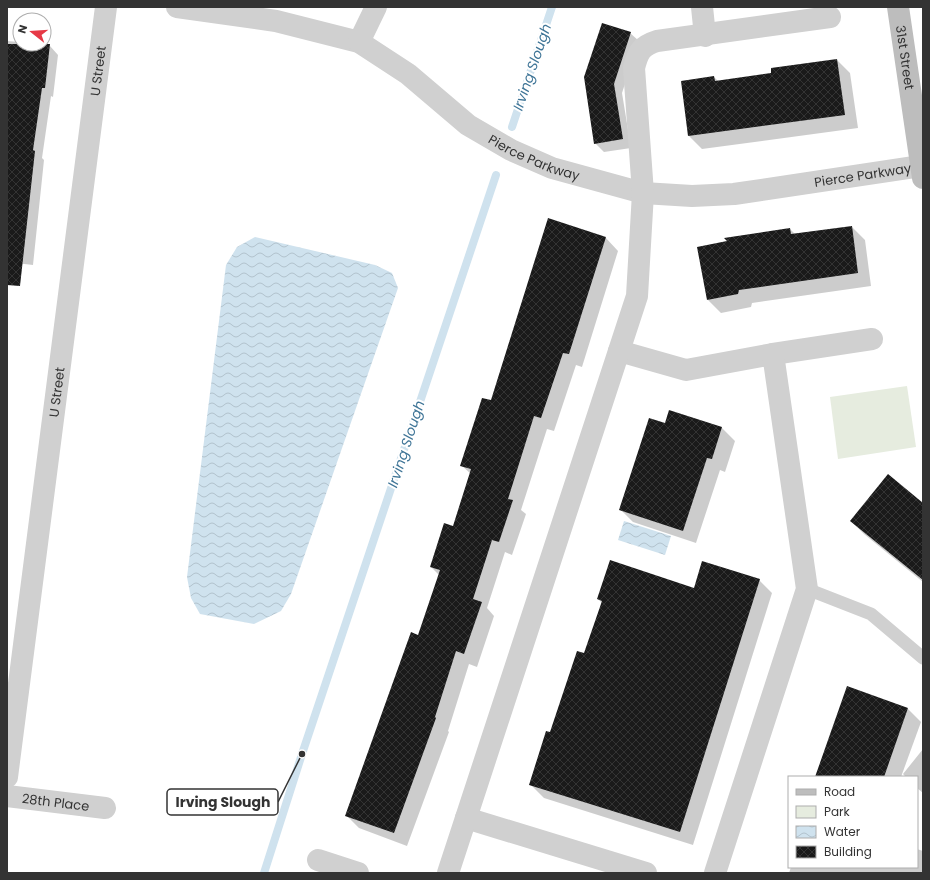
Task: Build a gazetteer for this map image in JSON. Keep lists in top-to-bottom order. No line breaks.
{"streets":{"street":["31st Street","U Street","Pierce Parkway","28th Place"]},"crossings":[["31st Street","Pierce Parkway"]],"water":["Irving Slough"],"places":["Irving Slough"],"legend":["Road","Park","Water","Building"],"north":"left"}
